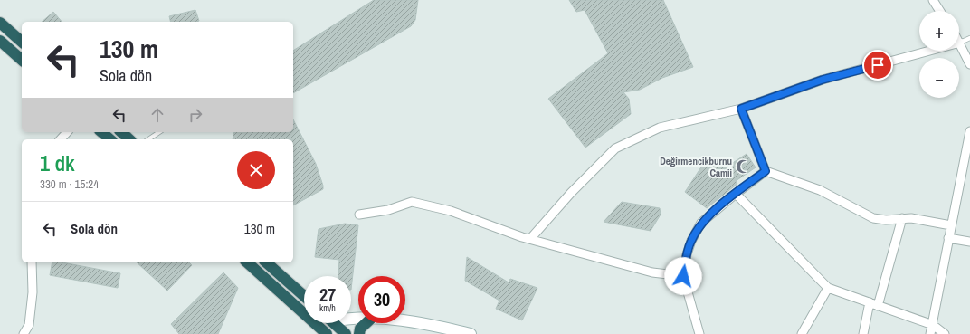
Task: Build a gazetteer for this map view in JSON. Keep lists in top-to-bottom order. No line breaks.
{"places":{"mosque":["Değirmencikburnu Camii"]},"page":{"map_buttons":["+","−"],"turn":["130 m","Sola dön"],"heading":["1 dk","330 m · 15:24"],"list":[{"name":"Sola dön","value":"130 m"}],"speed":"27 km/h","limit":"30"}}
